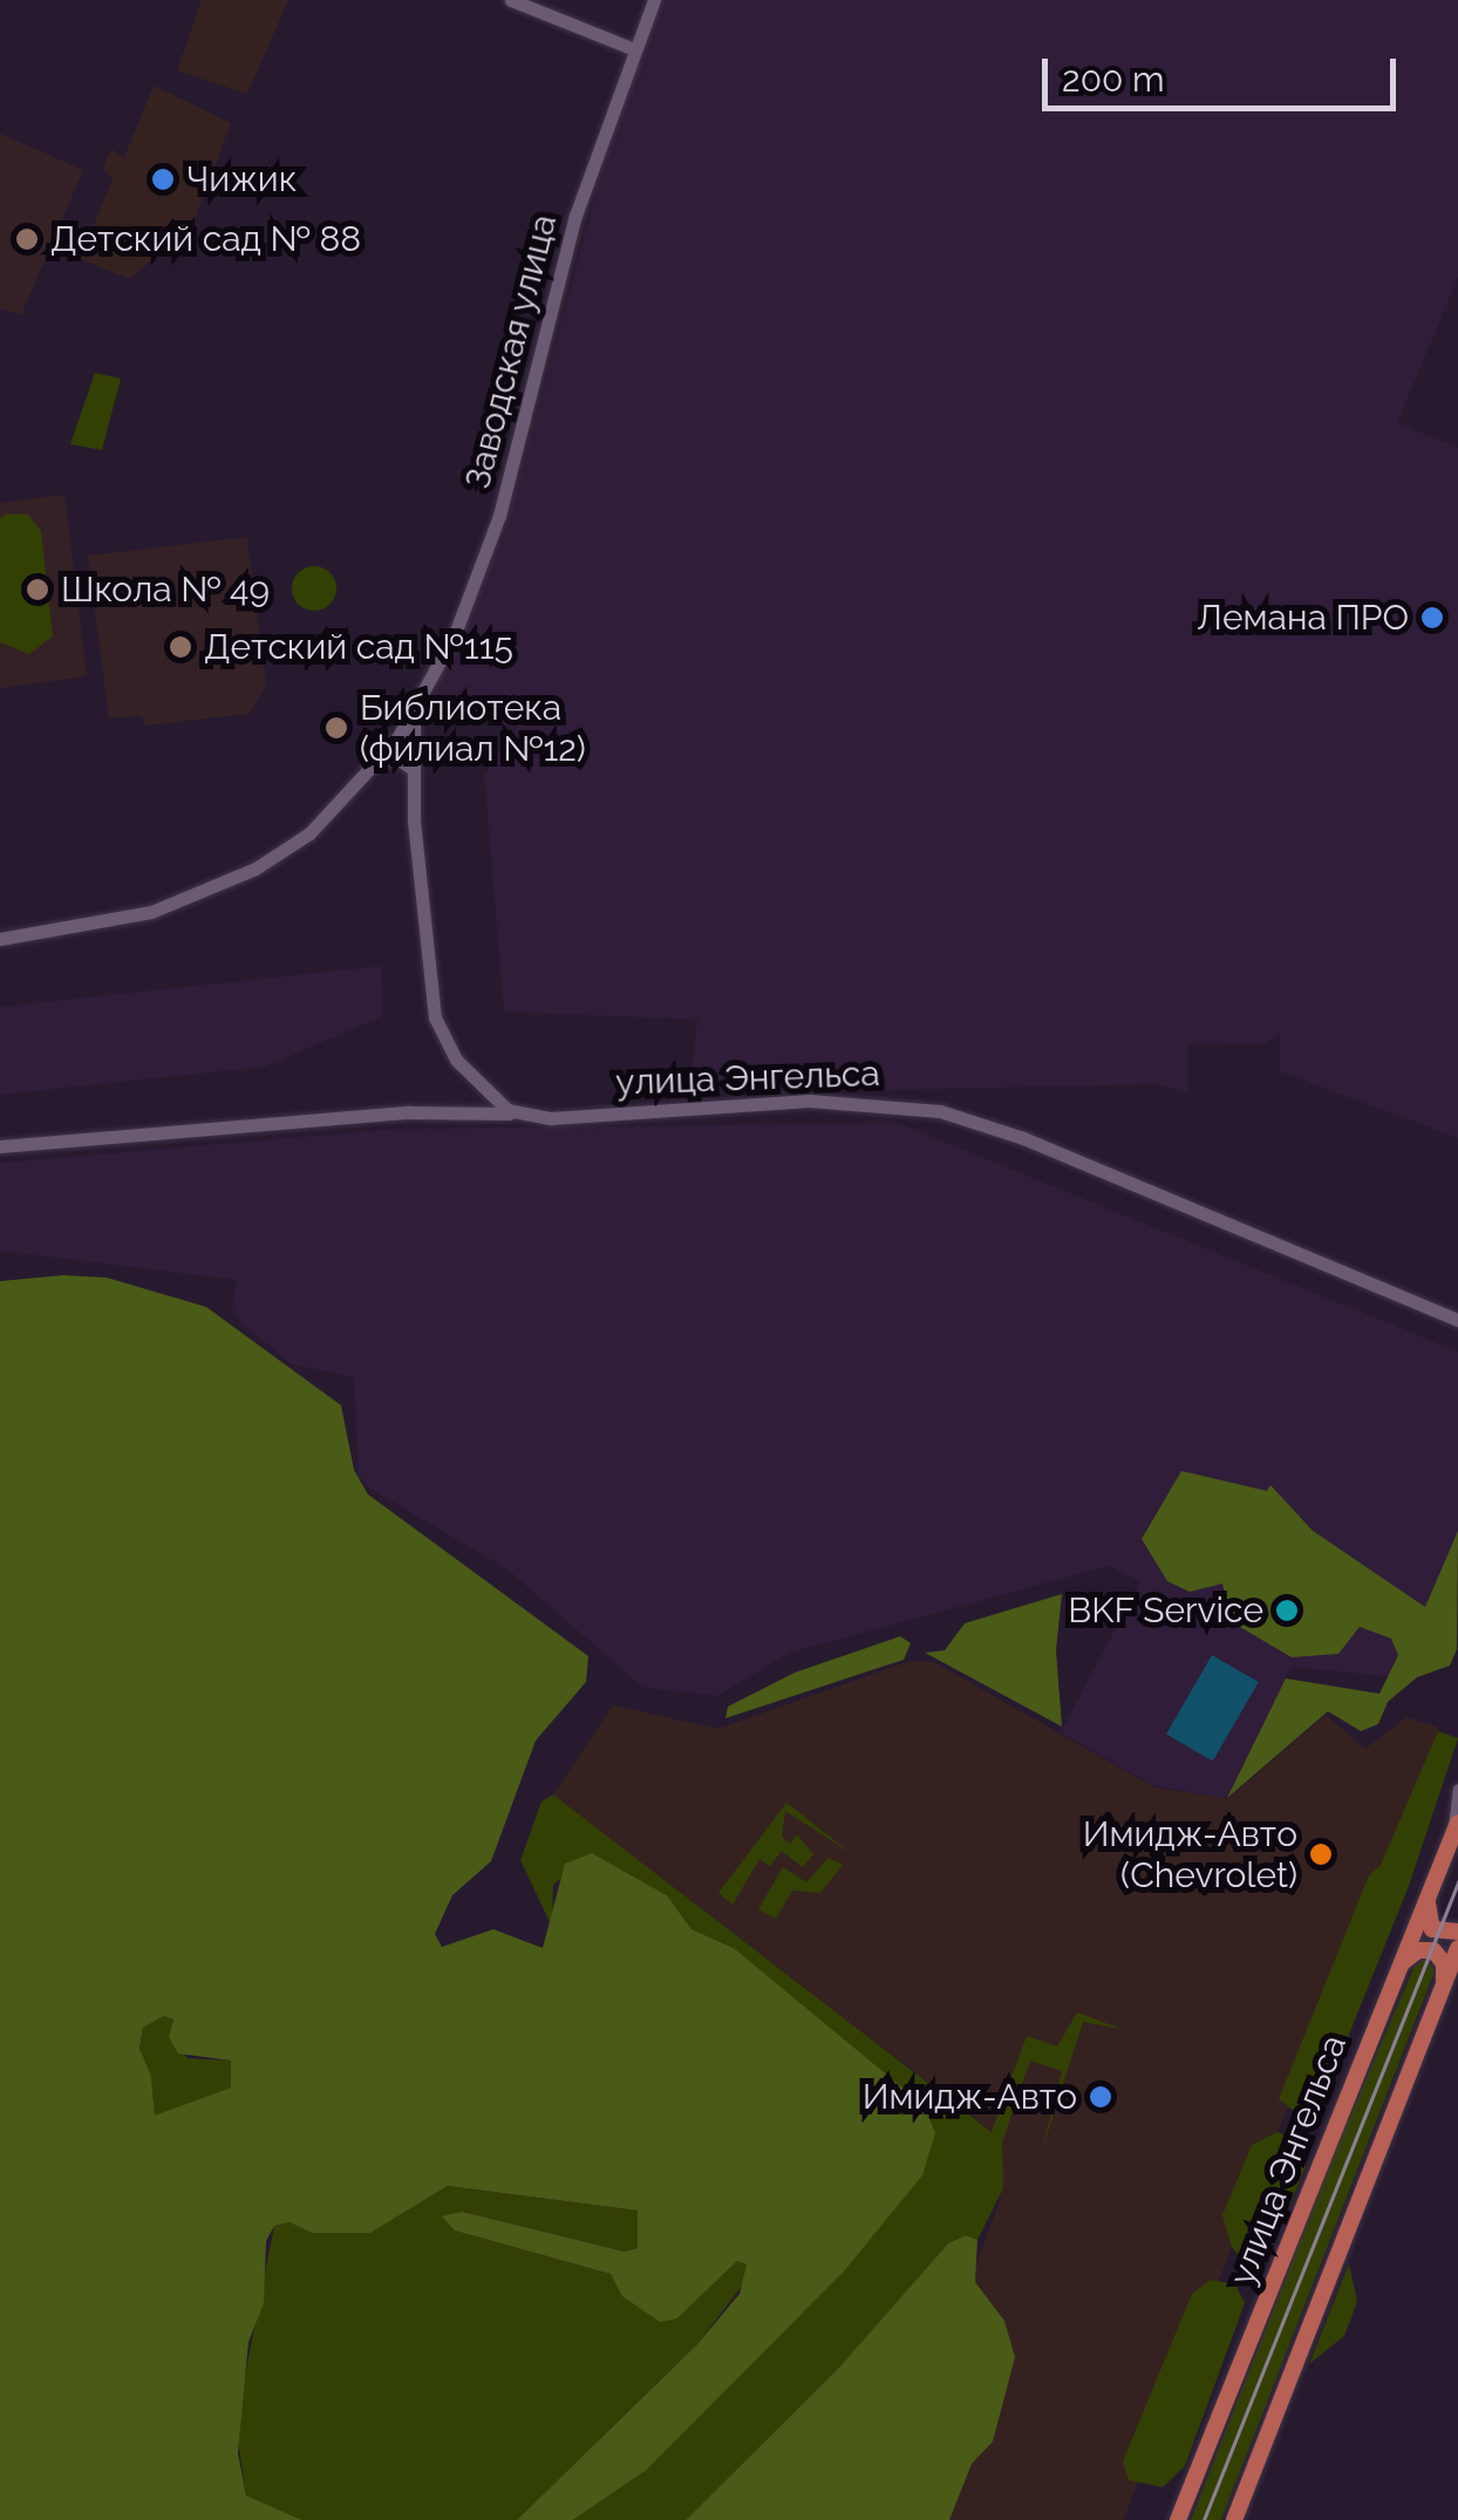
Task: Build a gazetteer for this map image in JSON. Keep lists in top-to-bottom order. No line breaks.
{"streets":{"main road":["улица Энгельса"],"street":["Заводская улица"]},"places":["Чижик","Детский сад № 88","Школа № 49","Лемана ПРО","Детский сад №115","Библиотека (филиал №12)","BKF Service","Имидж-Авто (Chevrolet)","Имидж-Авто"],"scale_bar":"200 m"}
